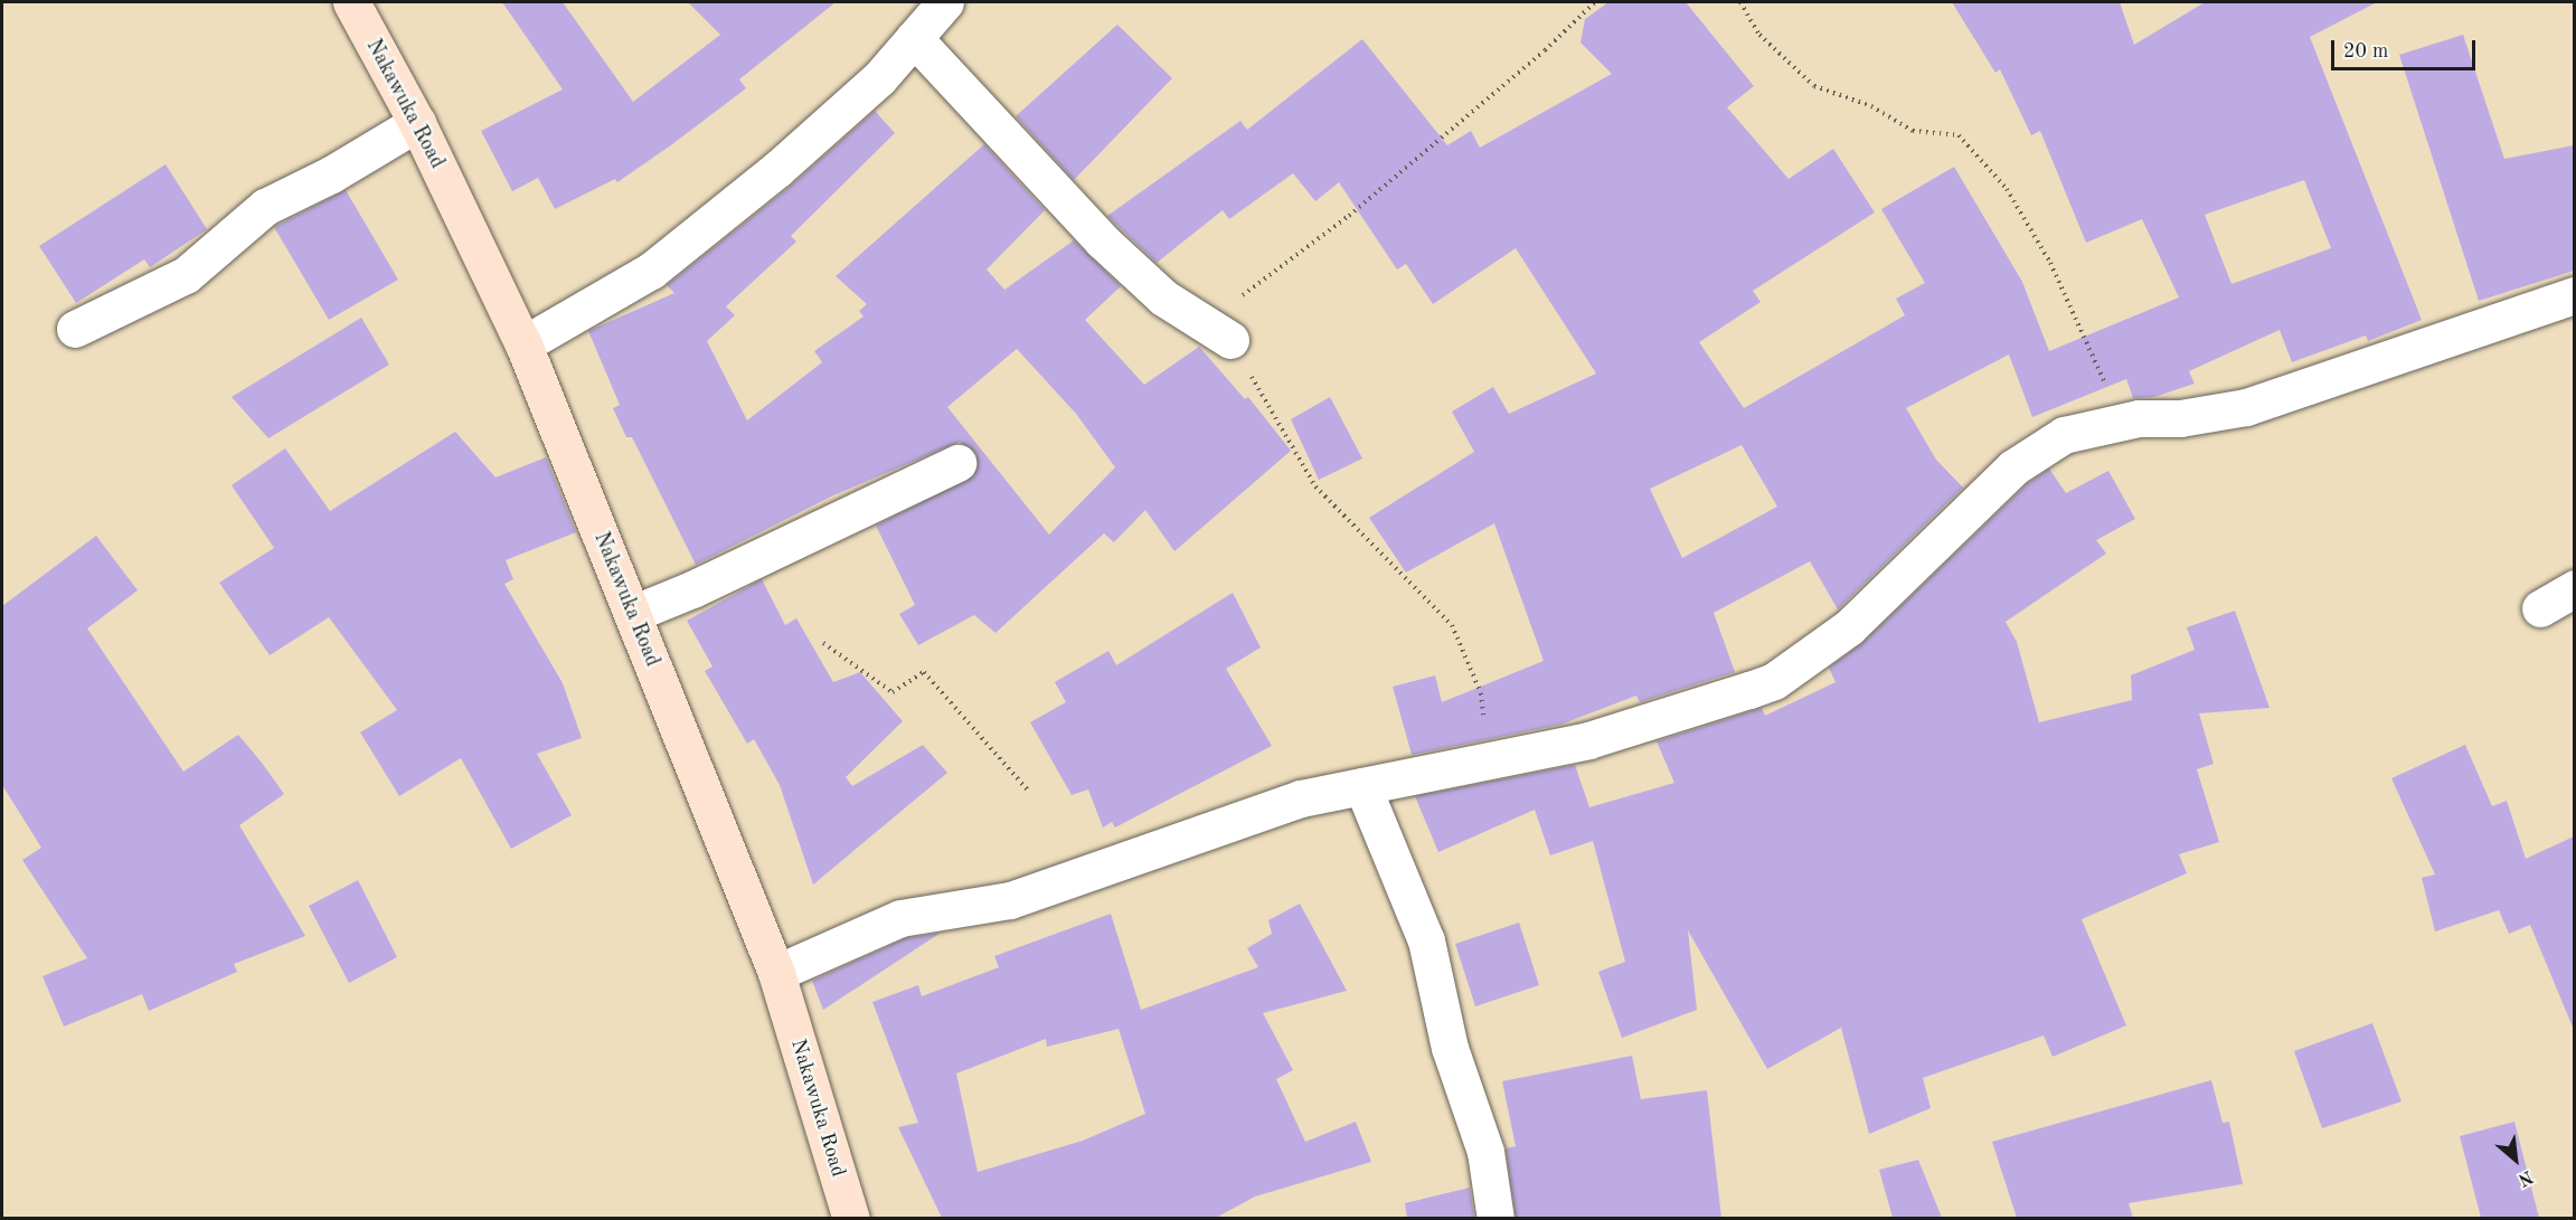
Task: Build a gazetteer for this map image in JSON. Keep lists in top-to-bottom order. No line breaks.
{"streets":{"main road":["Nakawuka Road"]},"scale_bar":"20 m","north":"bottom right"}
